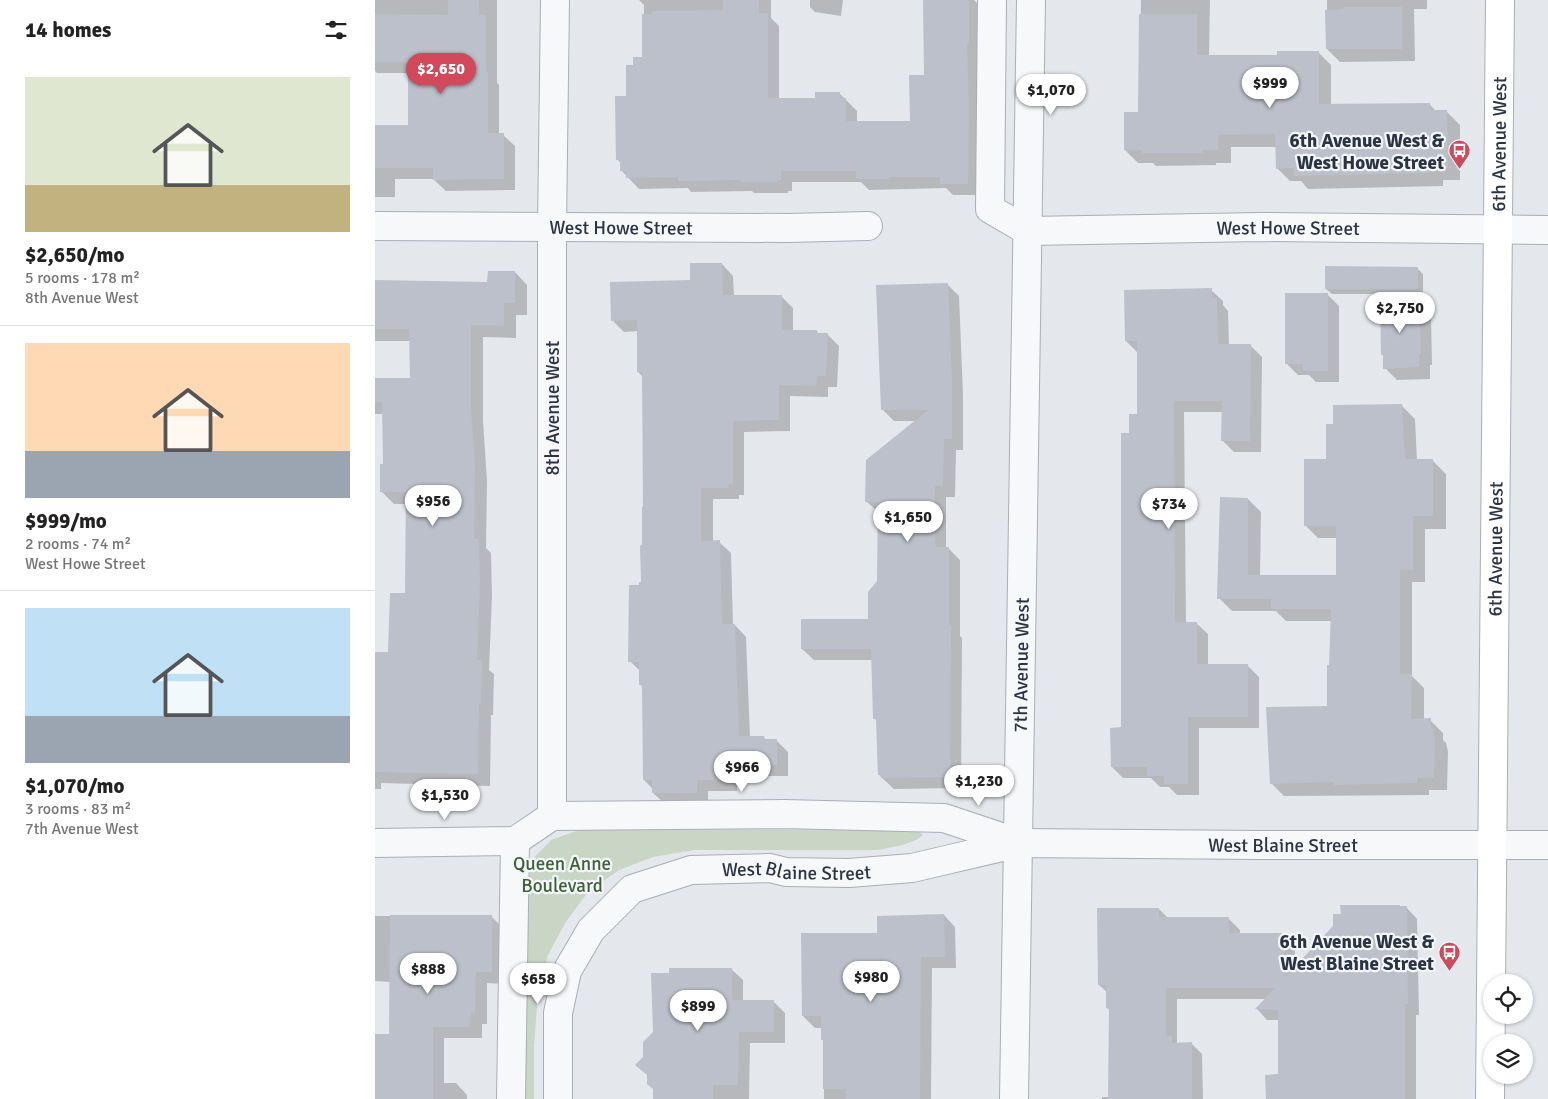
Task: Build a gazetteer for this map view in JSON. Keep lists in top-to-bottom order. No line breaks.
{"streets":{"street":["6th Avenue West","West Howe Street","8th Avenue West","7th Avenue West","West Blaine Street"]},"crossings":[["6th Avenue West","West Howe Street"],["6th Avenue West","West Blaine Street"],["West Howe Street","8th Avenue West"],["West Howe Street","7th Avenue West"],["8th Avenue West","West Blaine Street"],["7th Avenue West","West Blaine Street"]],"parks":["Queen Anne Boulevard"],"places":{"bus stop":["6th Avenue West & West Howe Street","6th Avenue West & West Blaine Street"]},"page":{"heading":"14 homes","price":["$2,650","$999","$1,070","$2,750","$956","$734","$1,650","$966","$1,230","$1,530","$888","$980","$658","$899"],"list":[{"name":"$2,650/mo","note":"5 rooms · 178 m² · 8th Avenue West"},{"name":"$999/mo","note":"2 rooms · 74 m² · West Howe Street"},{"name":"$1,070/mo","note":"3 rooms · 83 m² · 7th Avenue West"}]}}
